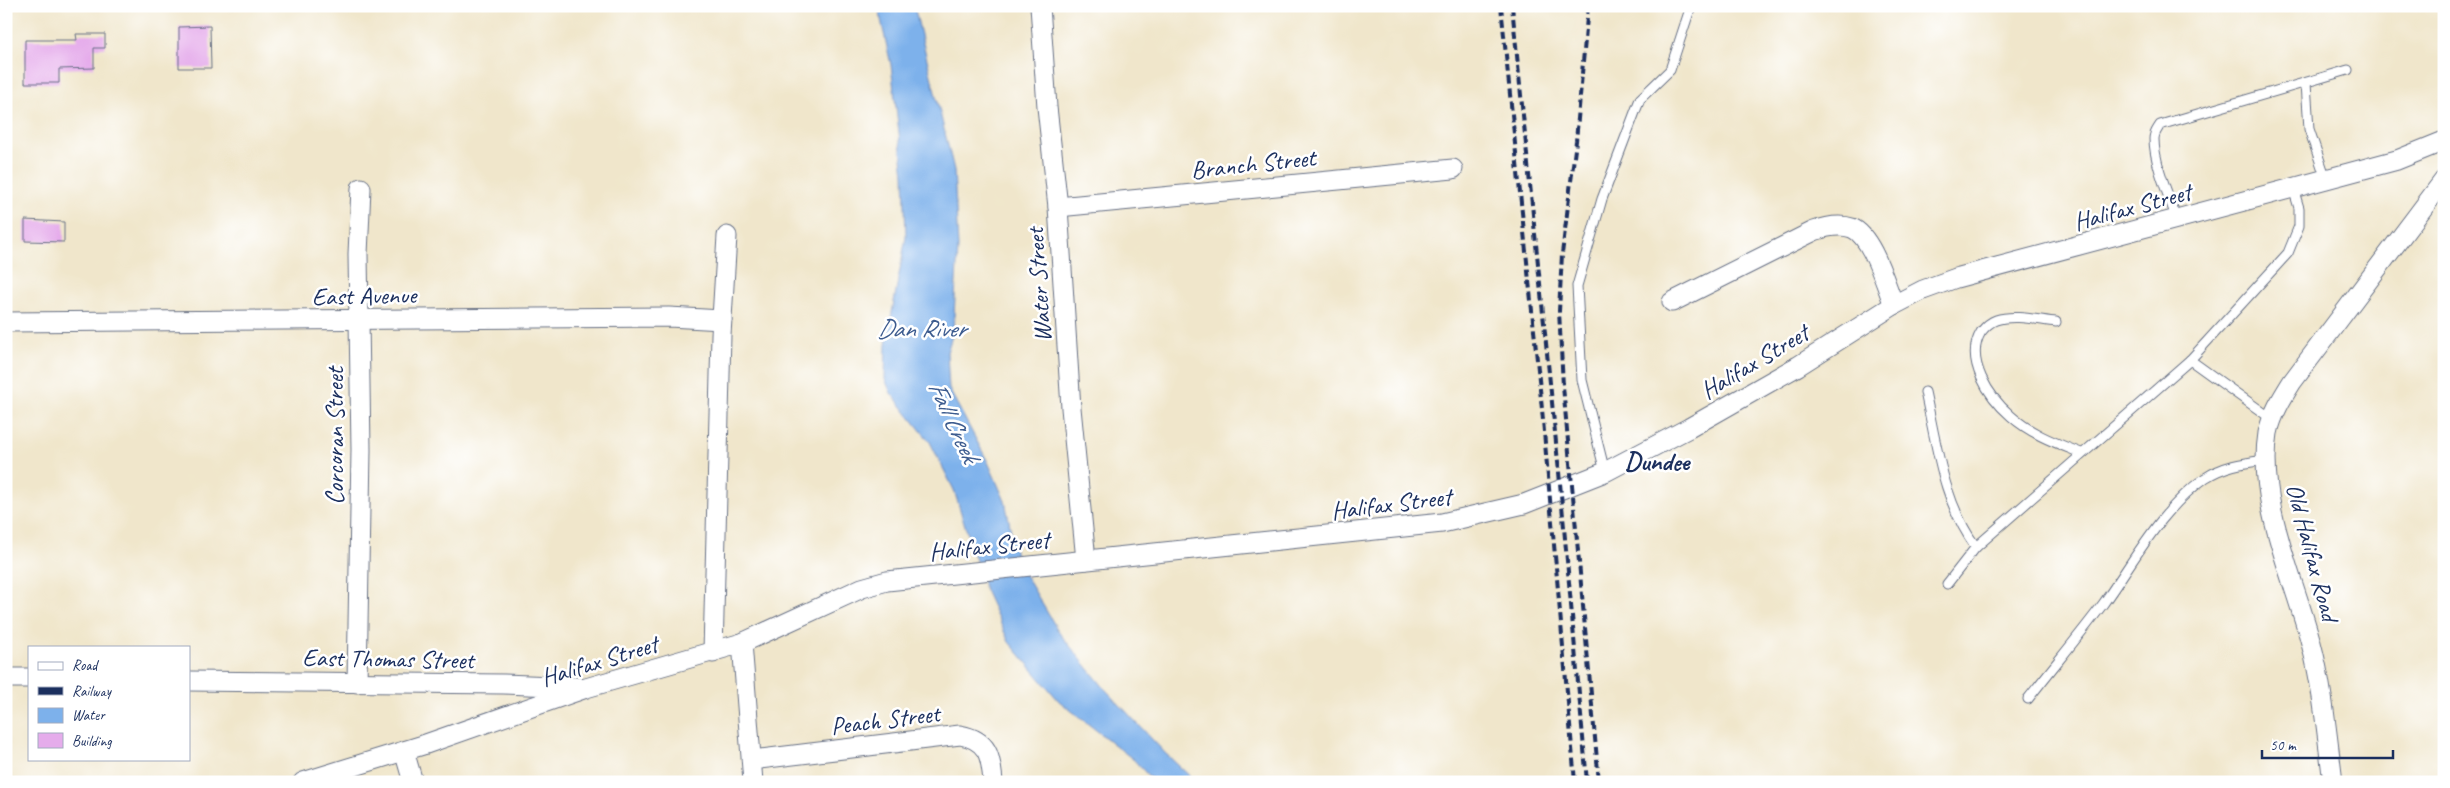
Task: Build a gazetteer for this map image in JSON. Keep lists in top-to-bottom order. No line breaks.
{"streets":{"street":["Branch Street","Halifax Street","Water Street","East Avenue","Corcoran Street","Old Halifax Road","East Thomas Street","Peach Street"]},"crossings":[["Branch Street","Water Street"],["Halifax Street","Water Street"],["Halifax Street","East Thomas Street"],["East Avenue","Corcoran Street"],["Corcoran Street","East Thomas Street"]],"districts":["Dundee"],"water":["Dan River","Fall Creek"],"legend":["Road","Railway","Water","Building"],"scale_bar":"50 m"}
